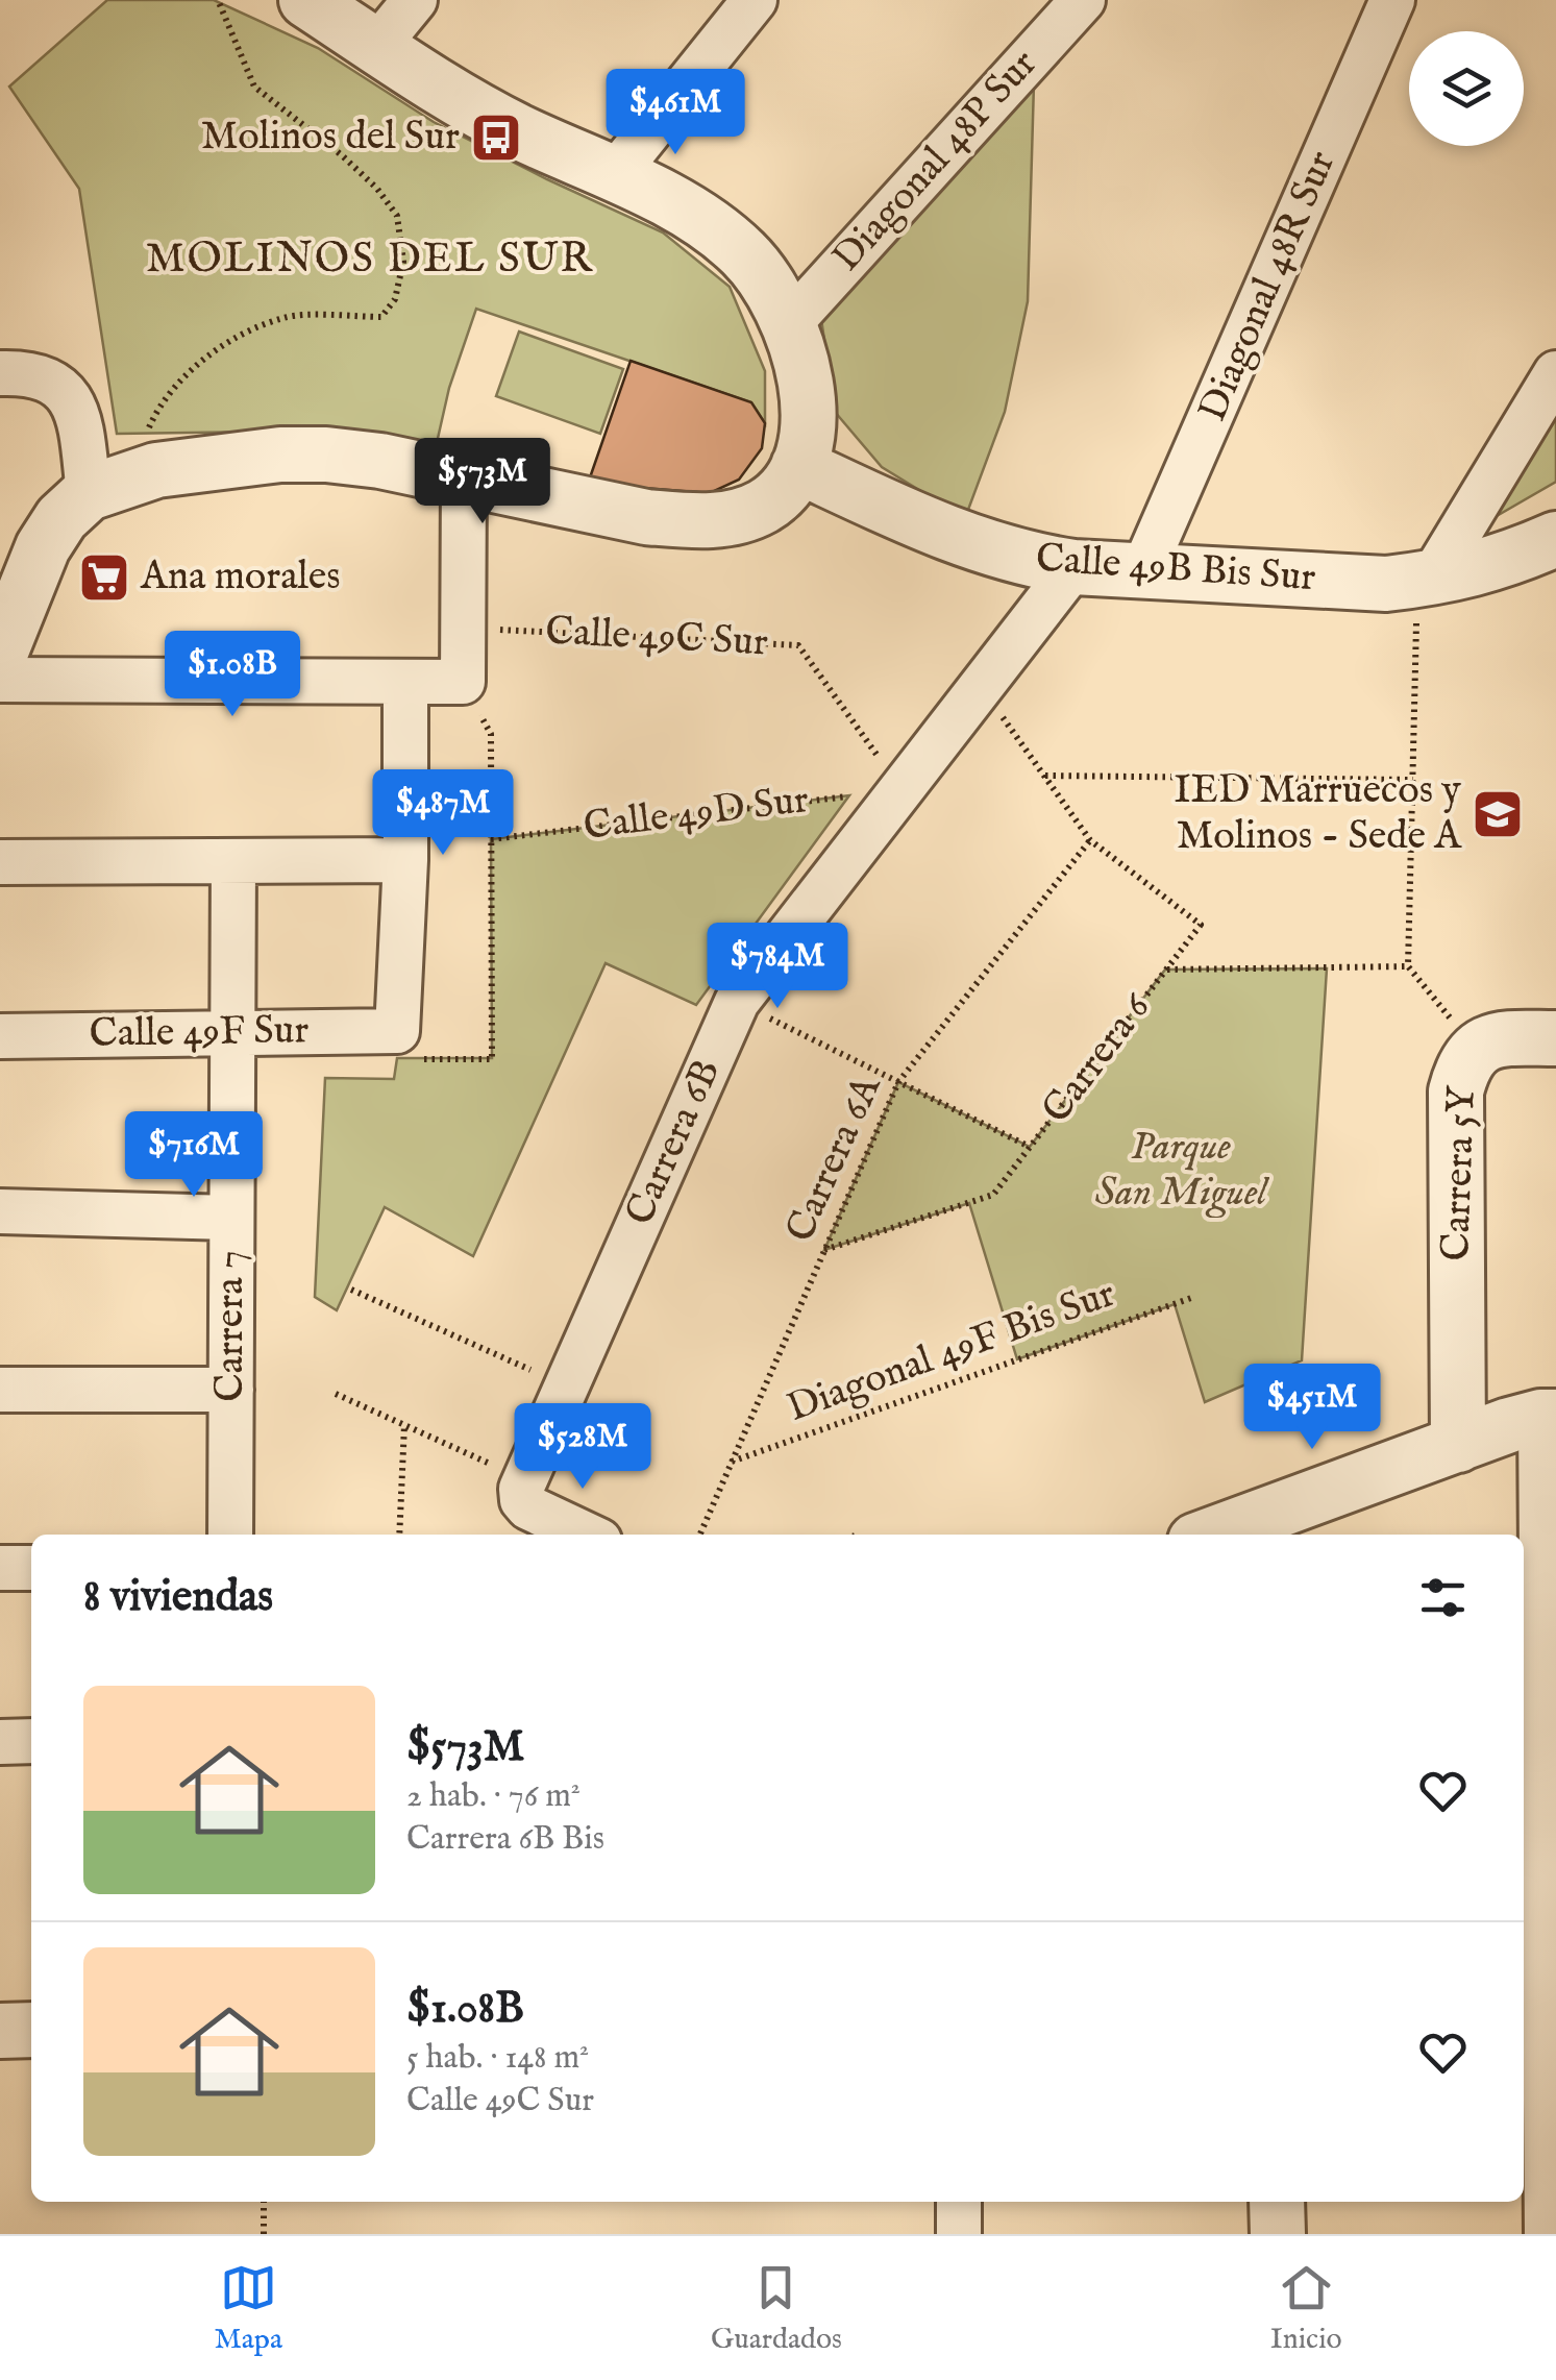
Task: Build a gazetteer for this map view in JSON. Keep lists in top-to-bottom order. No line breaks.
{"streets":{"street":["Diagonal 48P Sur","Diagonal 48R Sur","Calle 49B Bis Sur","Calle 49F Sur","Carrera 6B","Carrera 5Y","Carrera 7"],"path":["Calle 49C Sur","Calle 49D Sur","Carrera 6","Carrera 6A","Diagonal 49F Bis Sur"]},"crossings":[["Diagonal 48R Sur","Calle 49B Bis Sur"],["Calle 49B Bis Sur","Carrera 6B"],["Calle 49C Sur","Calle 49D Sur"],["Calle 49C Sur","Carrera 6B"],["Calle 49D Sur","Carrera 6B"],["Calle 49F Sur","Carrera 7"],["Carrera 6","Carrera 6A"],["Carrera 6A","Diagonal 49F Bis Sur"]],"districts":["MOLINOS DEL SUR"],"parks":["Parque San Miguel"],"places":{"bus stop":["Molinos del Sur"],"supermarket":["Ana morales"],"school or university":["IED Marruecos y Molinos - Sede A"]},"page":{"price":["$461M","$573M","$1.08B","$487M","$784M","$716M","$451M","$528M"],"heading":"8 viviendas","list":[{"name":"$573M","note":"2 hab. · 76 m² · Carrera 6B Bis"},{"name":"$1.08B","note":"5 hab. · 148 m² · Calle 49C Sur"}],"tabs":["Mapa","Guardados","Inicio"]}}
